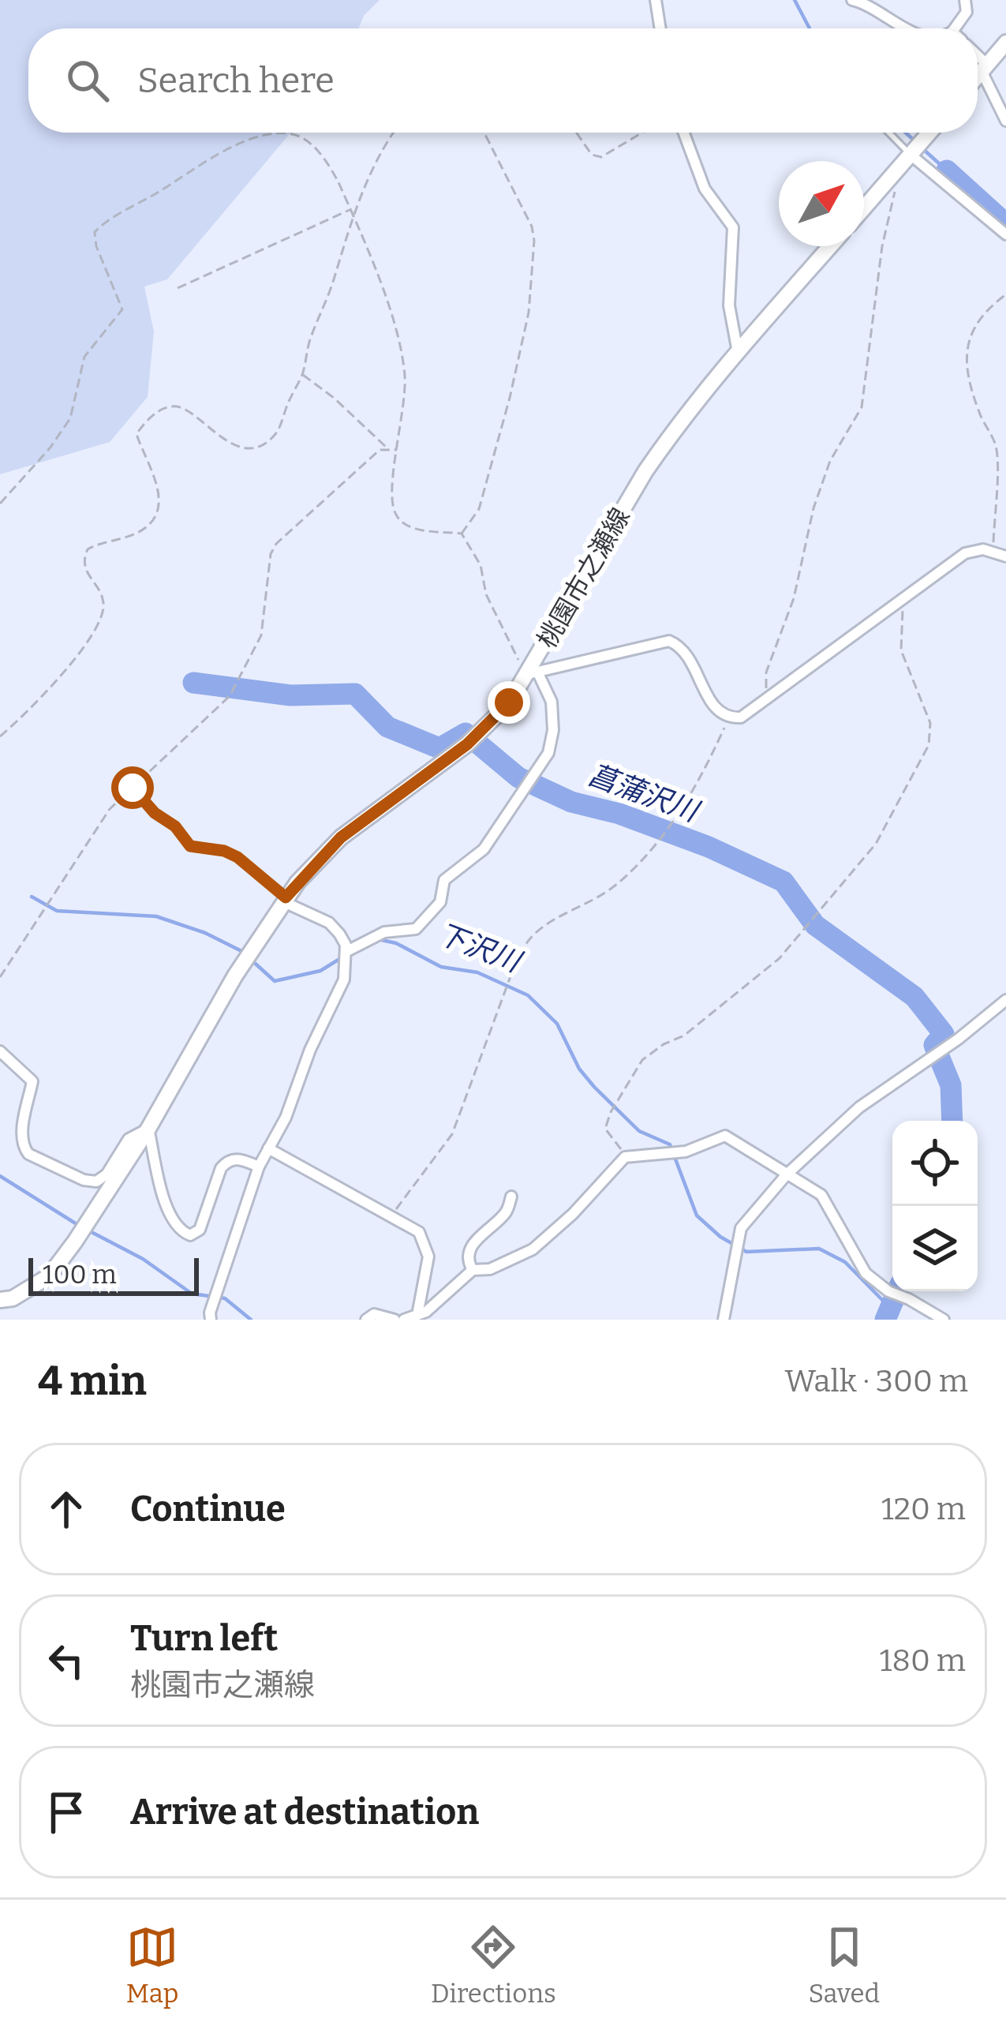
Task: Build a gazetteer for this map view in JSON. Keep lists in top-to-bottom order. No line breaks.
{"streets":{"main road":["桃園市之瀬線"]},"water":["菖蒲沢川","下沢川"],"scale_bar":"100 m","north":"top right","page":{"search":"Search here","scale":"100 m","heading":["4 min","Walk · 300 m"],"list":[["Continue","120 m"],["Turn left","桃園市之瀬線","180 m"],"Arrive at destination"],"nav":["Map","Directions","Saved"]}}
